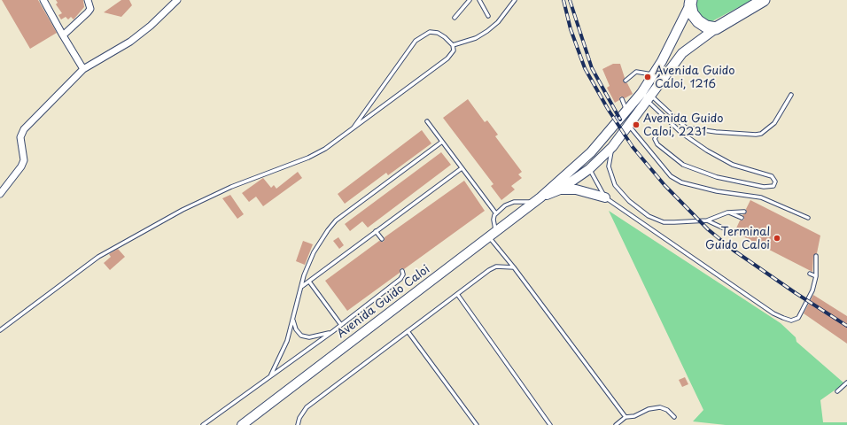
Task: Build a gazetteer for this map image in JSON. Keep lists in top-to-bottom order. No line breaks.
{"streets":{"main road":["Avenida Guido Caloi"]},"places":["Avenida Guido Caloi, 1216","Avenida Guido Caloi, 2231","Terminal Guido Caloi"]}
